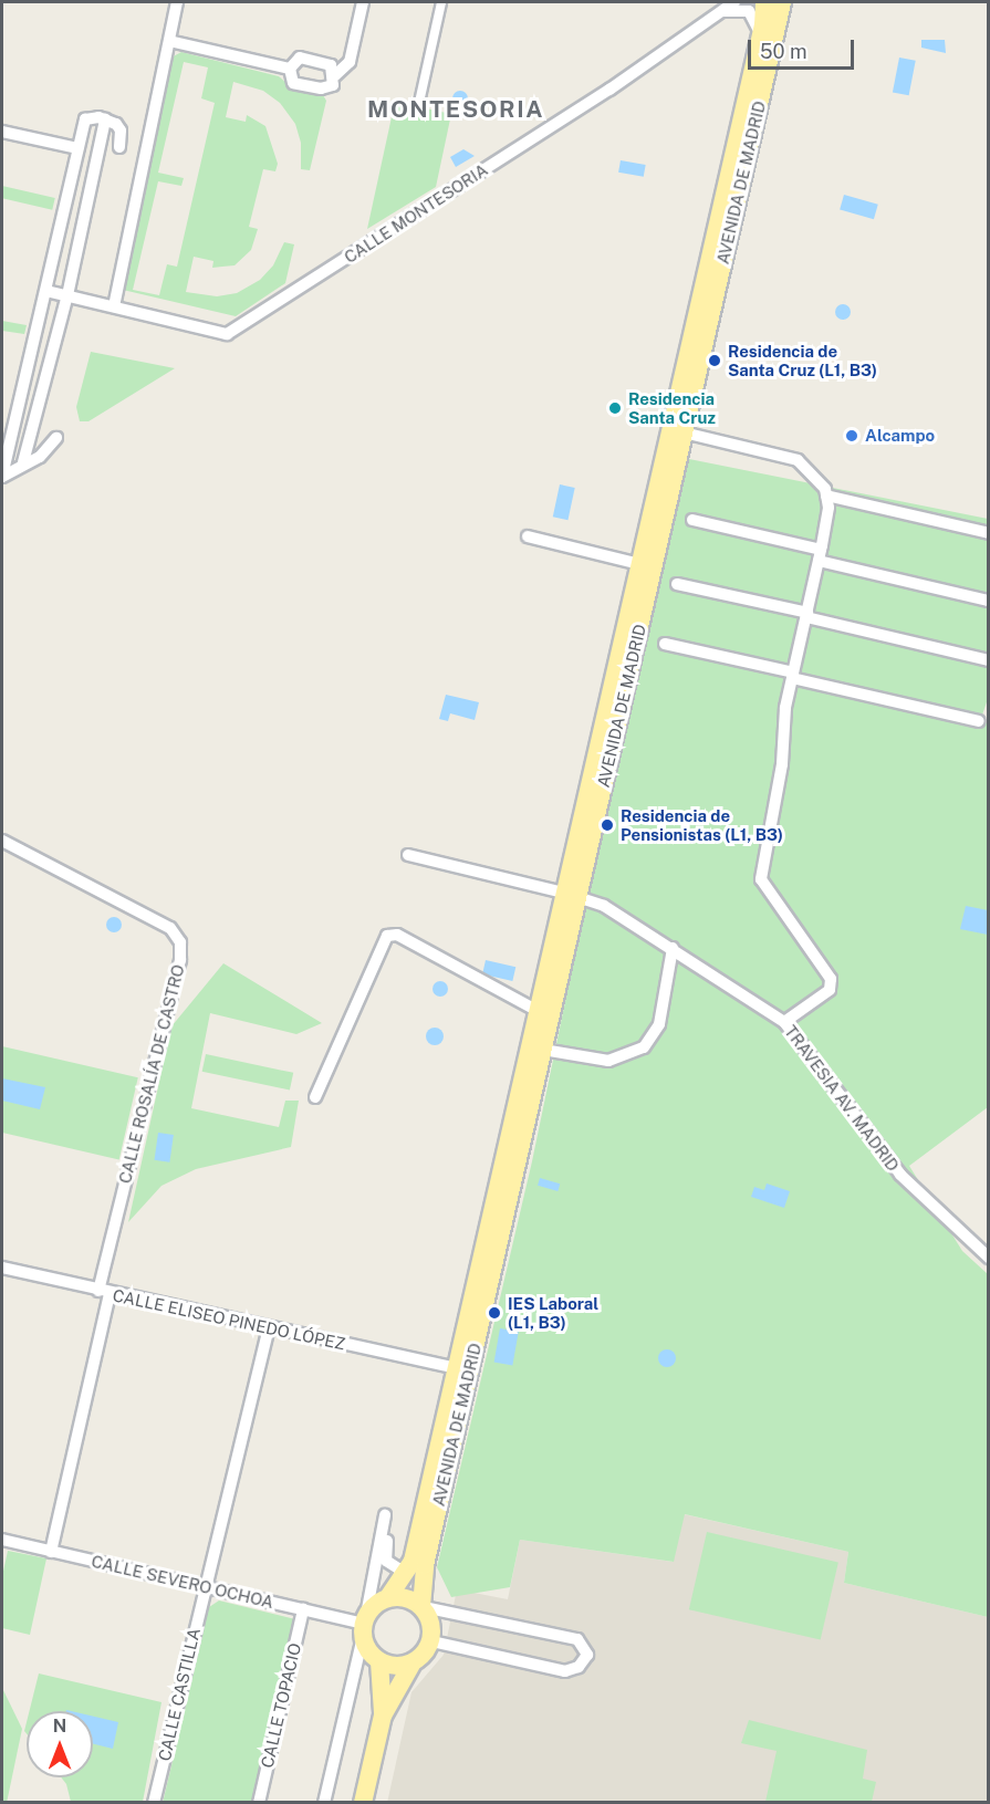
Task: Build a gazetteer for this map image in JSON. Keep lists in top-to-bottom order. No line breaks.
{"streets":{"main road":["AVENIDA DE MADRID"],"street":["CALLE MONTESORIA","CALLE ROSALÍA DE CASTRO","TRAVESIA AV. MADRID","CALLE ELISEO PINEDO LÓPEZ","CALLE SEVERO OCHOA","CALLE CASTILLA","CALLE TOPACIO"]},"crossings":[["AVENIDA DE MADRID","TRAVESIA AV. MADRID"],["AVENIDA DE MADRID","CALLE ELISEO PINEDO LÓPEZ"],["AVENIDA DE MADRID","CALLE SEVERO OCHOA"],["CALLE ROSALÍA DE CASTRO","CALLE ELISEO PINEDO LÓPEZ"],["CALLE ROSALÍA DE CASTRO","CALLE SEVERO OCHOA"],["CALLE ELISEO PINEDO LÓPEZ","CALLE CASTILLA"],["CALLE SEVERO OCHOA","CALLE CASTILLA"],["CALLE SEVERO OCHOA","CALLE TOPACIO"]],"districts":["MONTESORIA"],"places":["Residencia de Santa Cruz (L1, B3)","Residencia Santa Cruz","Alcampo","Residencia de Pensionistas (L1, B3)","IES Laboral (L1, B3)"],"scale_bar":"50 m","north":"top"}
